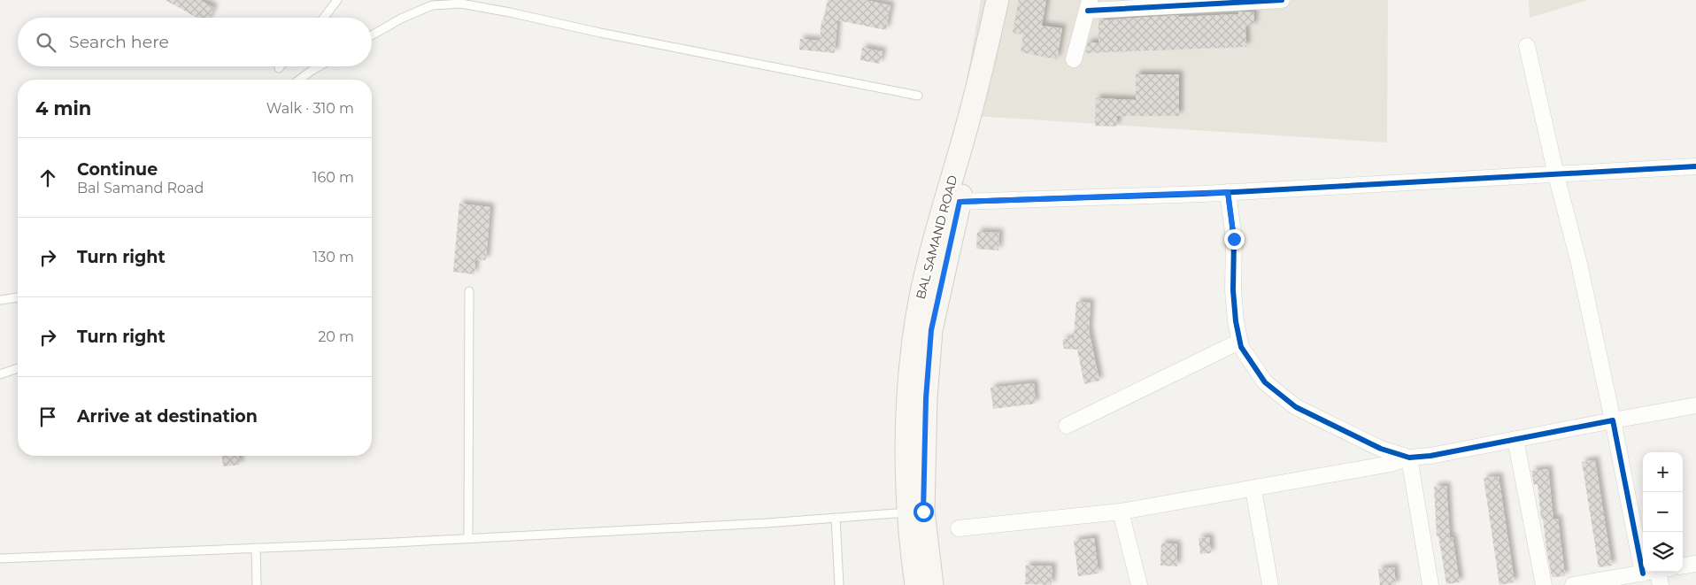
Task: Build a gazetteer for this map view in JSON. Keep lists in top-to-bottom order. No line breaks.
{"streets":{"main road":["BAL SAMAND ROAD"]},"page":{"search":"Search here","heading":["4 min","Walk · 310 m"],"list":[["Continue","Bal Samand Road","160 m"],["Turn right","130 m"],["Turn right","20 m"],"Arrive at destination"],"map_buttons":["+","−"]}}
